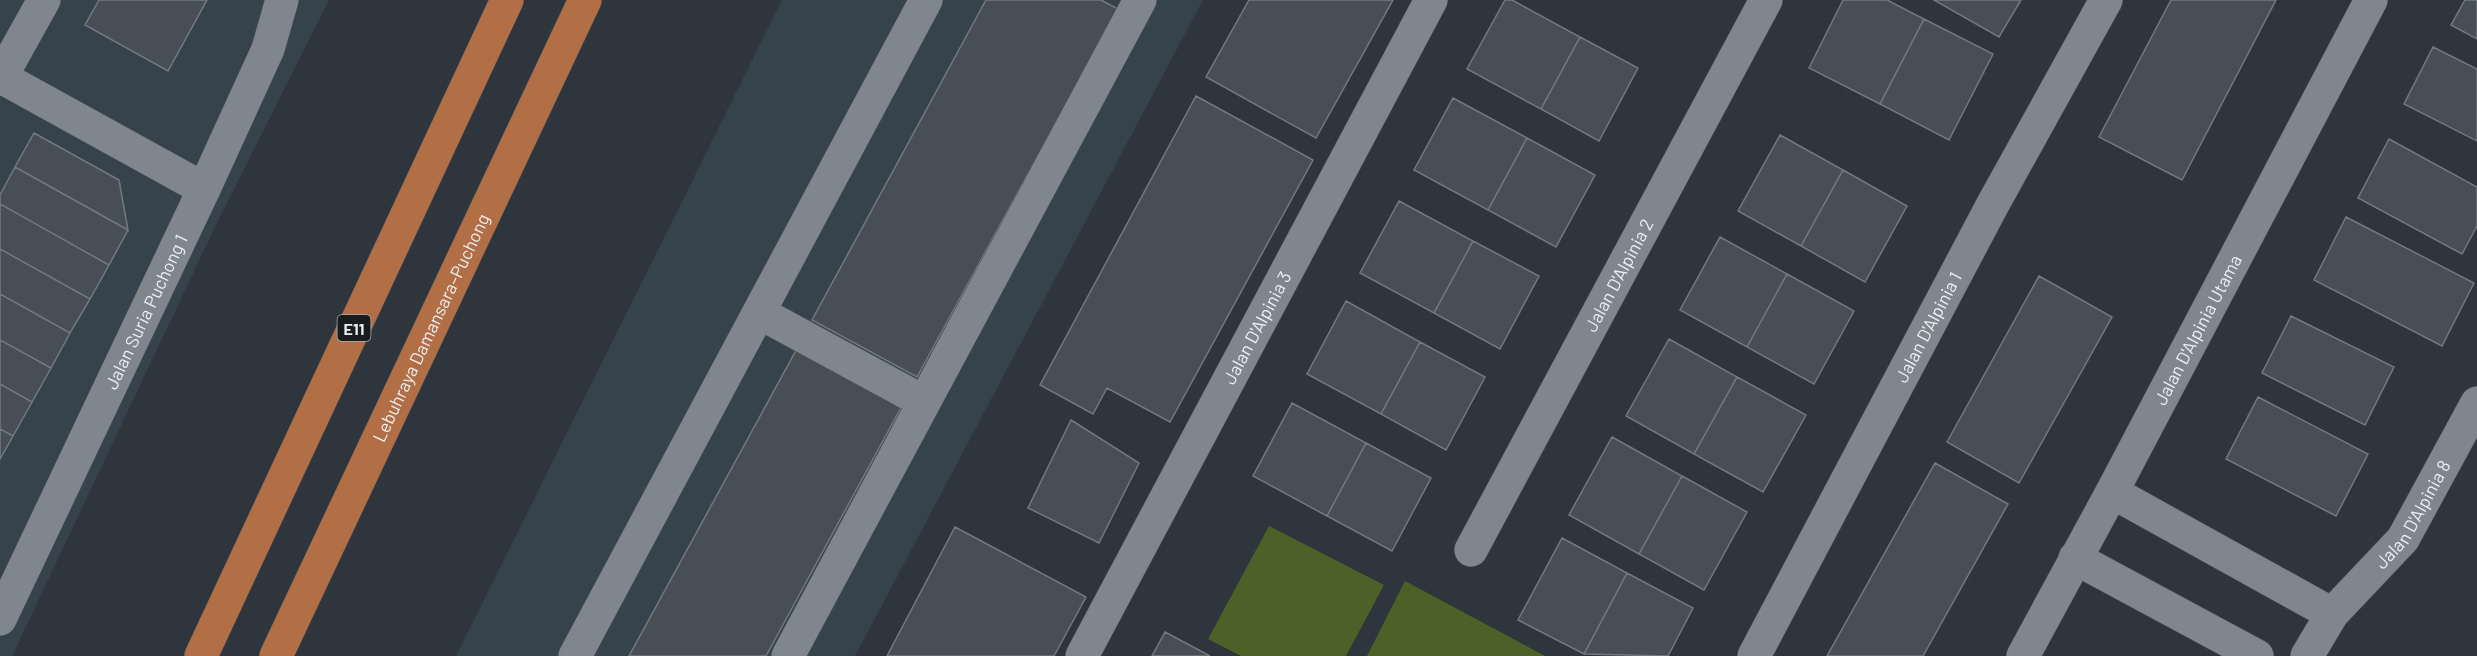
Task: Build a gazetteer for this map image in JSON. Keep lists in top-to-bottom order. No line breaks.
{"streets":{"highway":["E11","Lebuhraya Damansara–Puchong"],"street":["Jalan D'Alpinia 2","Jalan Suria Puchong 1","Jalan D'Alpinia 1","Jalan D'Alpinia 3","Jalan D'Alpinia Utama","Jalan D'Alpinia 8"]}}
